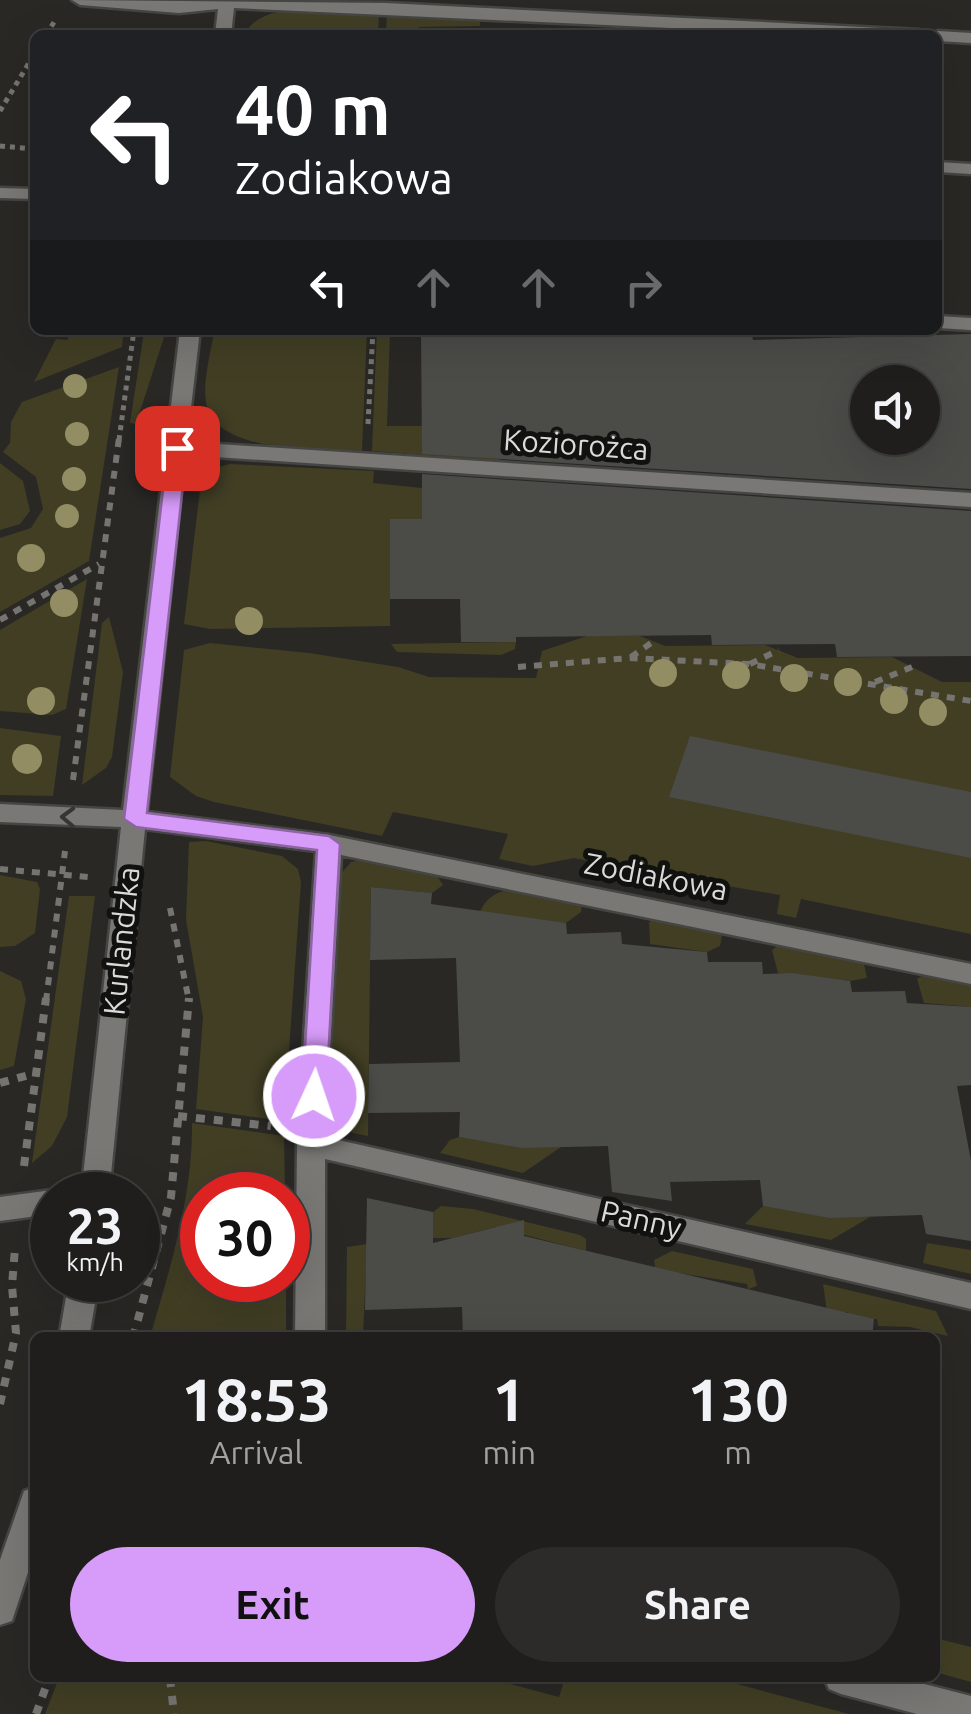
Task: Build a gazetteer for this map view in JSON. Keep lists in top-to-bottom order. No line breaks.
{"streets":{"street":["Koziorożca","Zodiakowa","Kurlandzka","Panny"]},"crossings":[["Koziorożca","Kurlandzka"],["Zodiakowa","Kurlandzka"]],"page":{"turn":["40 m","Zodiakowa"],"speed":"23 km/h","limit":"30","eta":["18:53","Arrival","1","min","130","m"],"buttons":["Exit","Share"]}}
